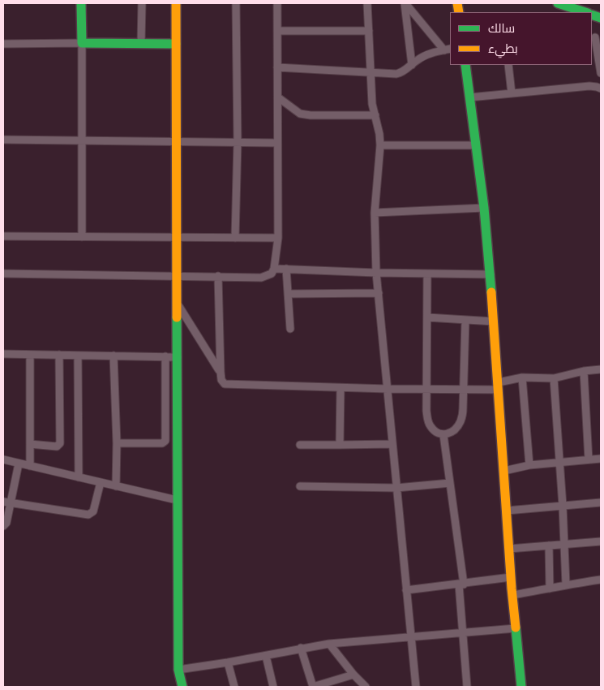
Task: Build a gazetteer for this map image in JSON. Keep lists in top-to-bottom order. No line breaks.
{"legend":["سالك","بطيء"]}
